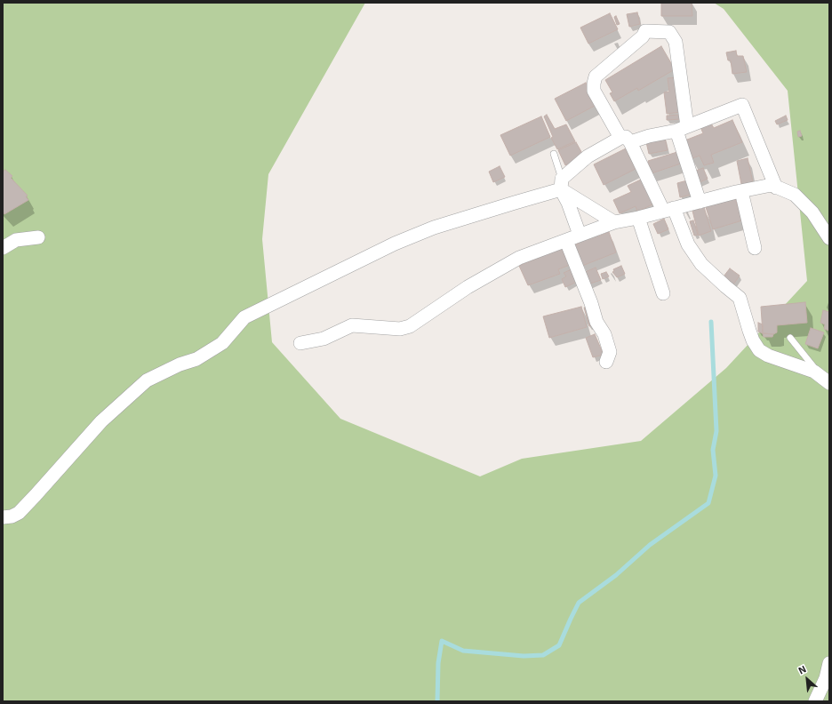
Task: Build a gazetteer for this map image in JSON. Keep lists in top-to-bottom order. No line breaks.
{"north":"top left"}
